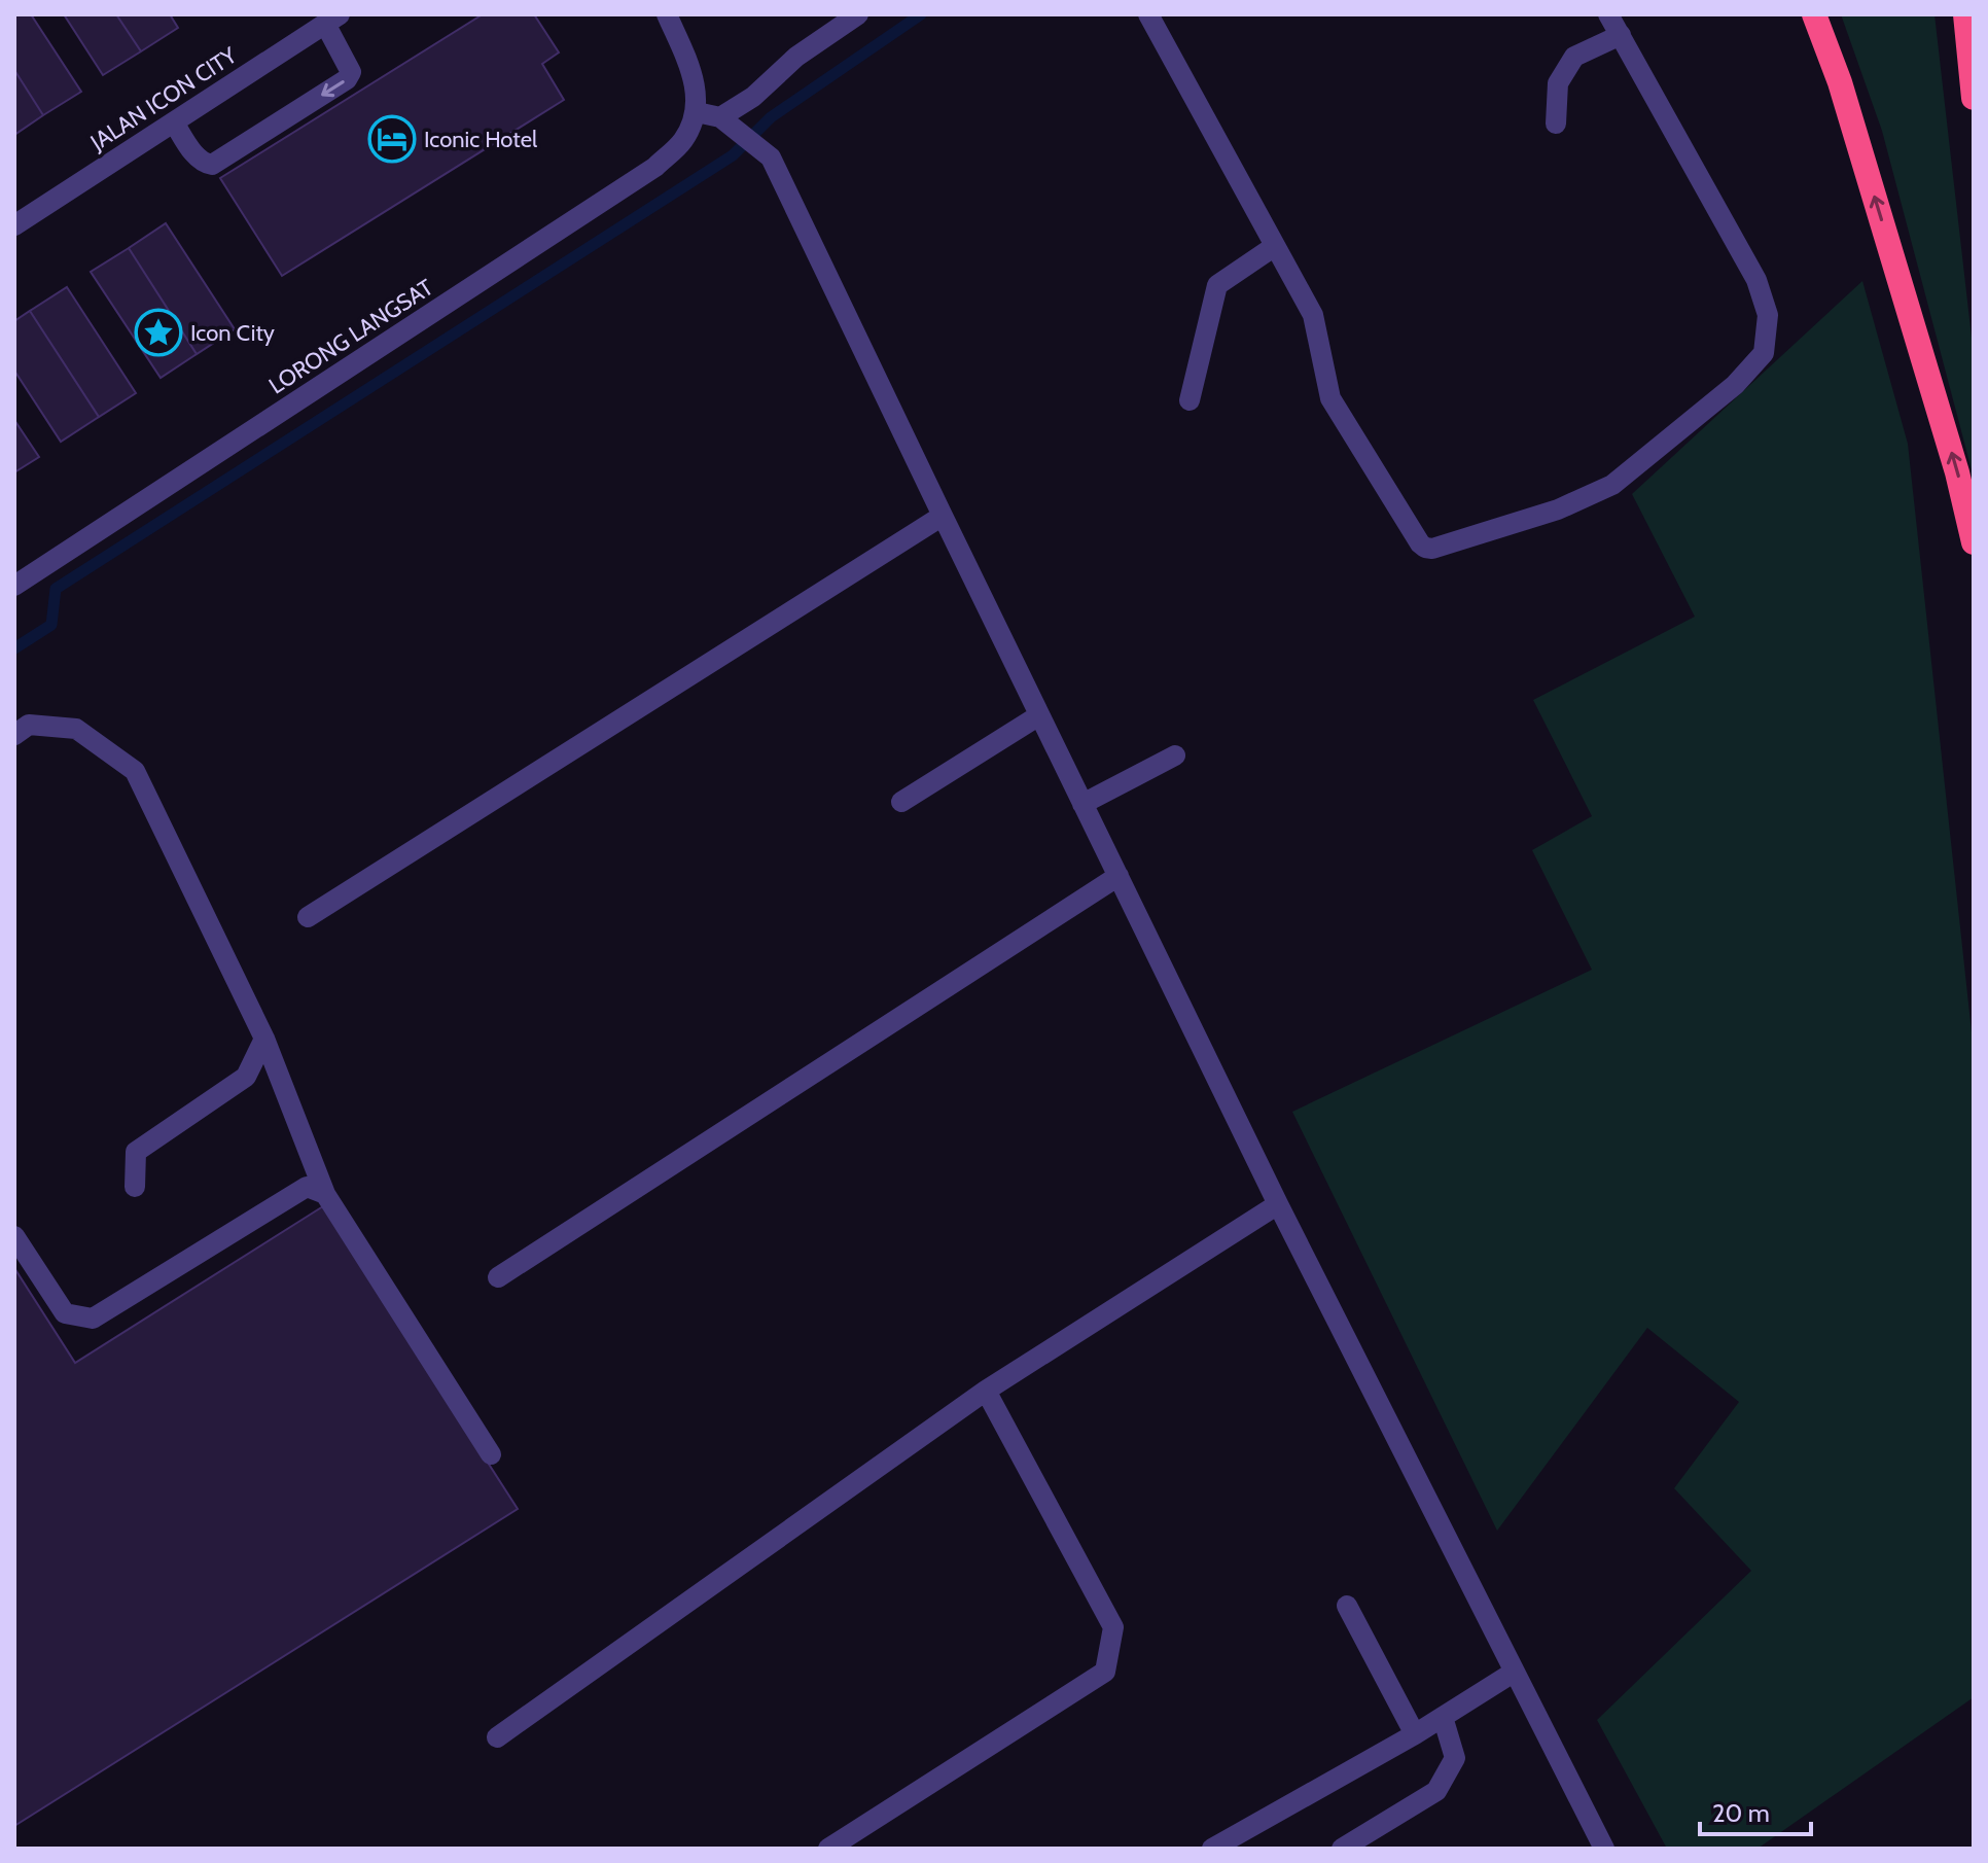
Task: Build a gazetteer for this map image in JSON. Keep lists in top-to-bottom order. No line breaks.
{"streets":{"street":["JALAN ICON CITY","LORONG LANGSAT"]},"places":{"hotel":["Iconic Hotel"],"place":["Icon City"]},"scale_bar":"20 m"}
